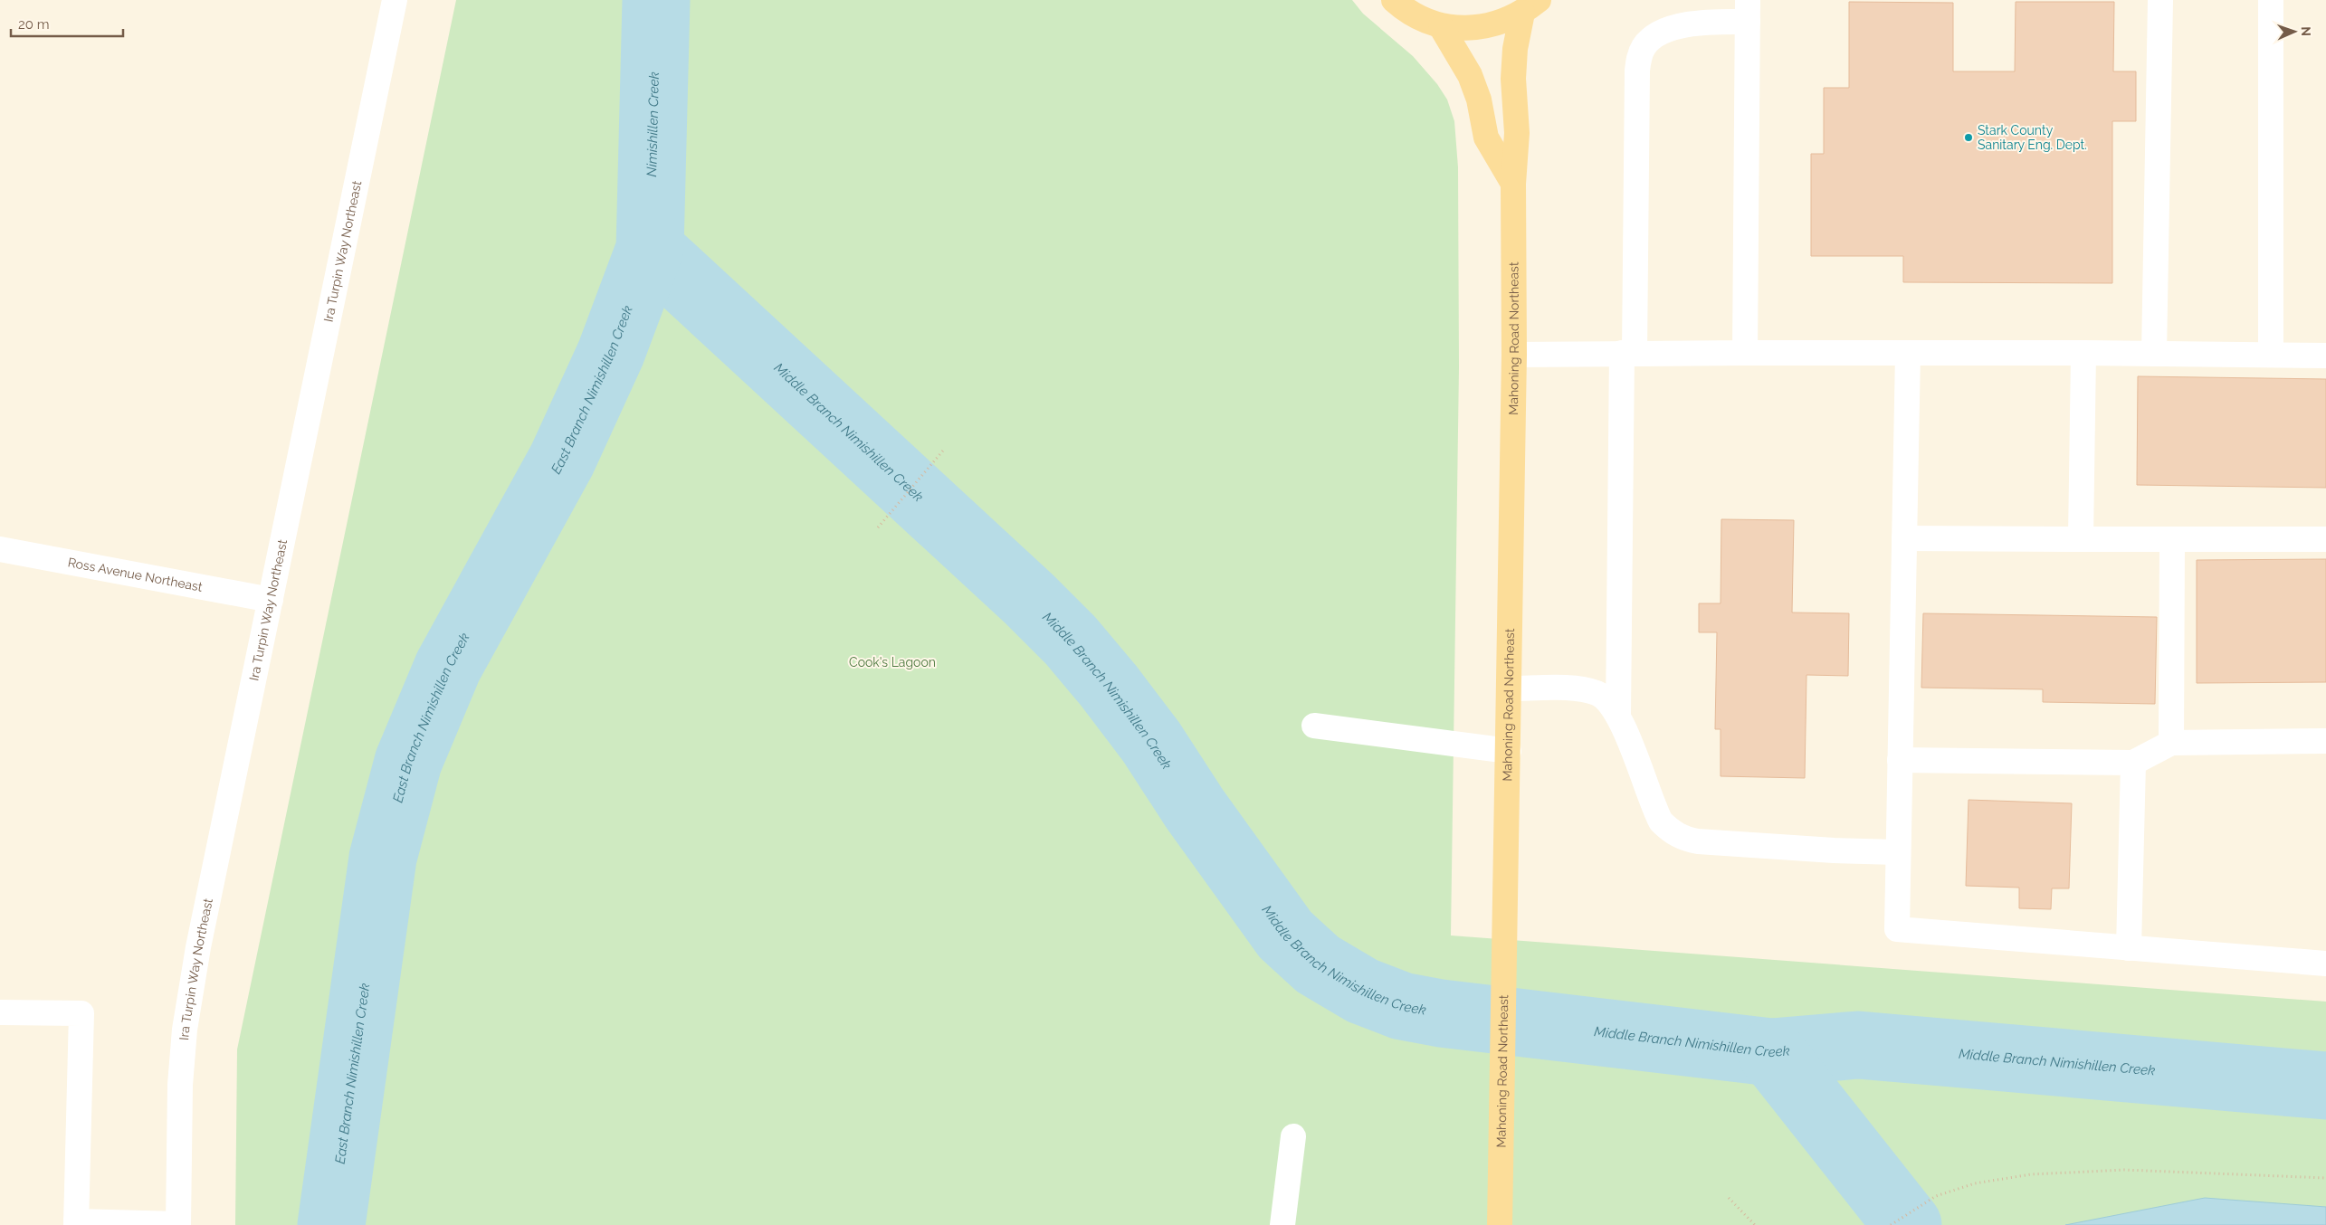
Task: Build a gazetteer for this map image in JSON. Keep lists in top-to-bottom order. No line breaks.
{"streets":{"main road":["Mahoning Road Northeast"],"street":["Ira Turpin Way Northeast","Ross Avenue Northeast"]},"crossings":[["Ira Turpin Way Northeast","Ross Avenue Northeast"]],"water":["Nimishillen Creek","East Branch Nimishillen Creek","Middle Branch Nimishillen Creek"],"parks":["Cook's Lagoon"],"places":["Stark County Sanitary Eng. Dept."],"scale_bar":"20 m","north":"right"}
